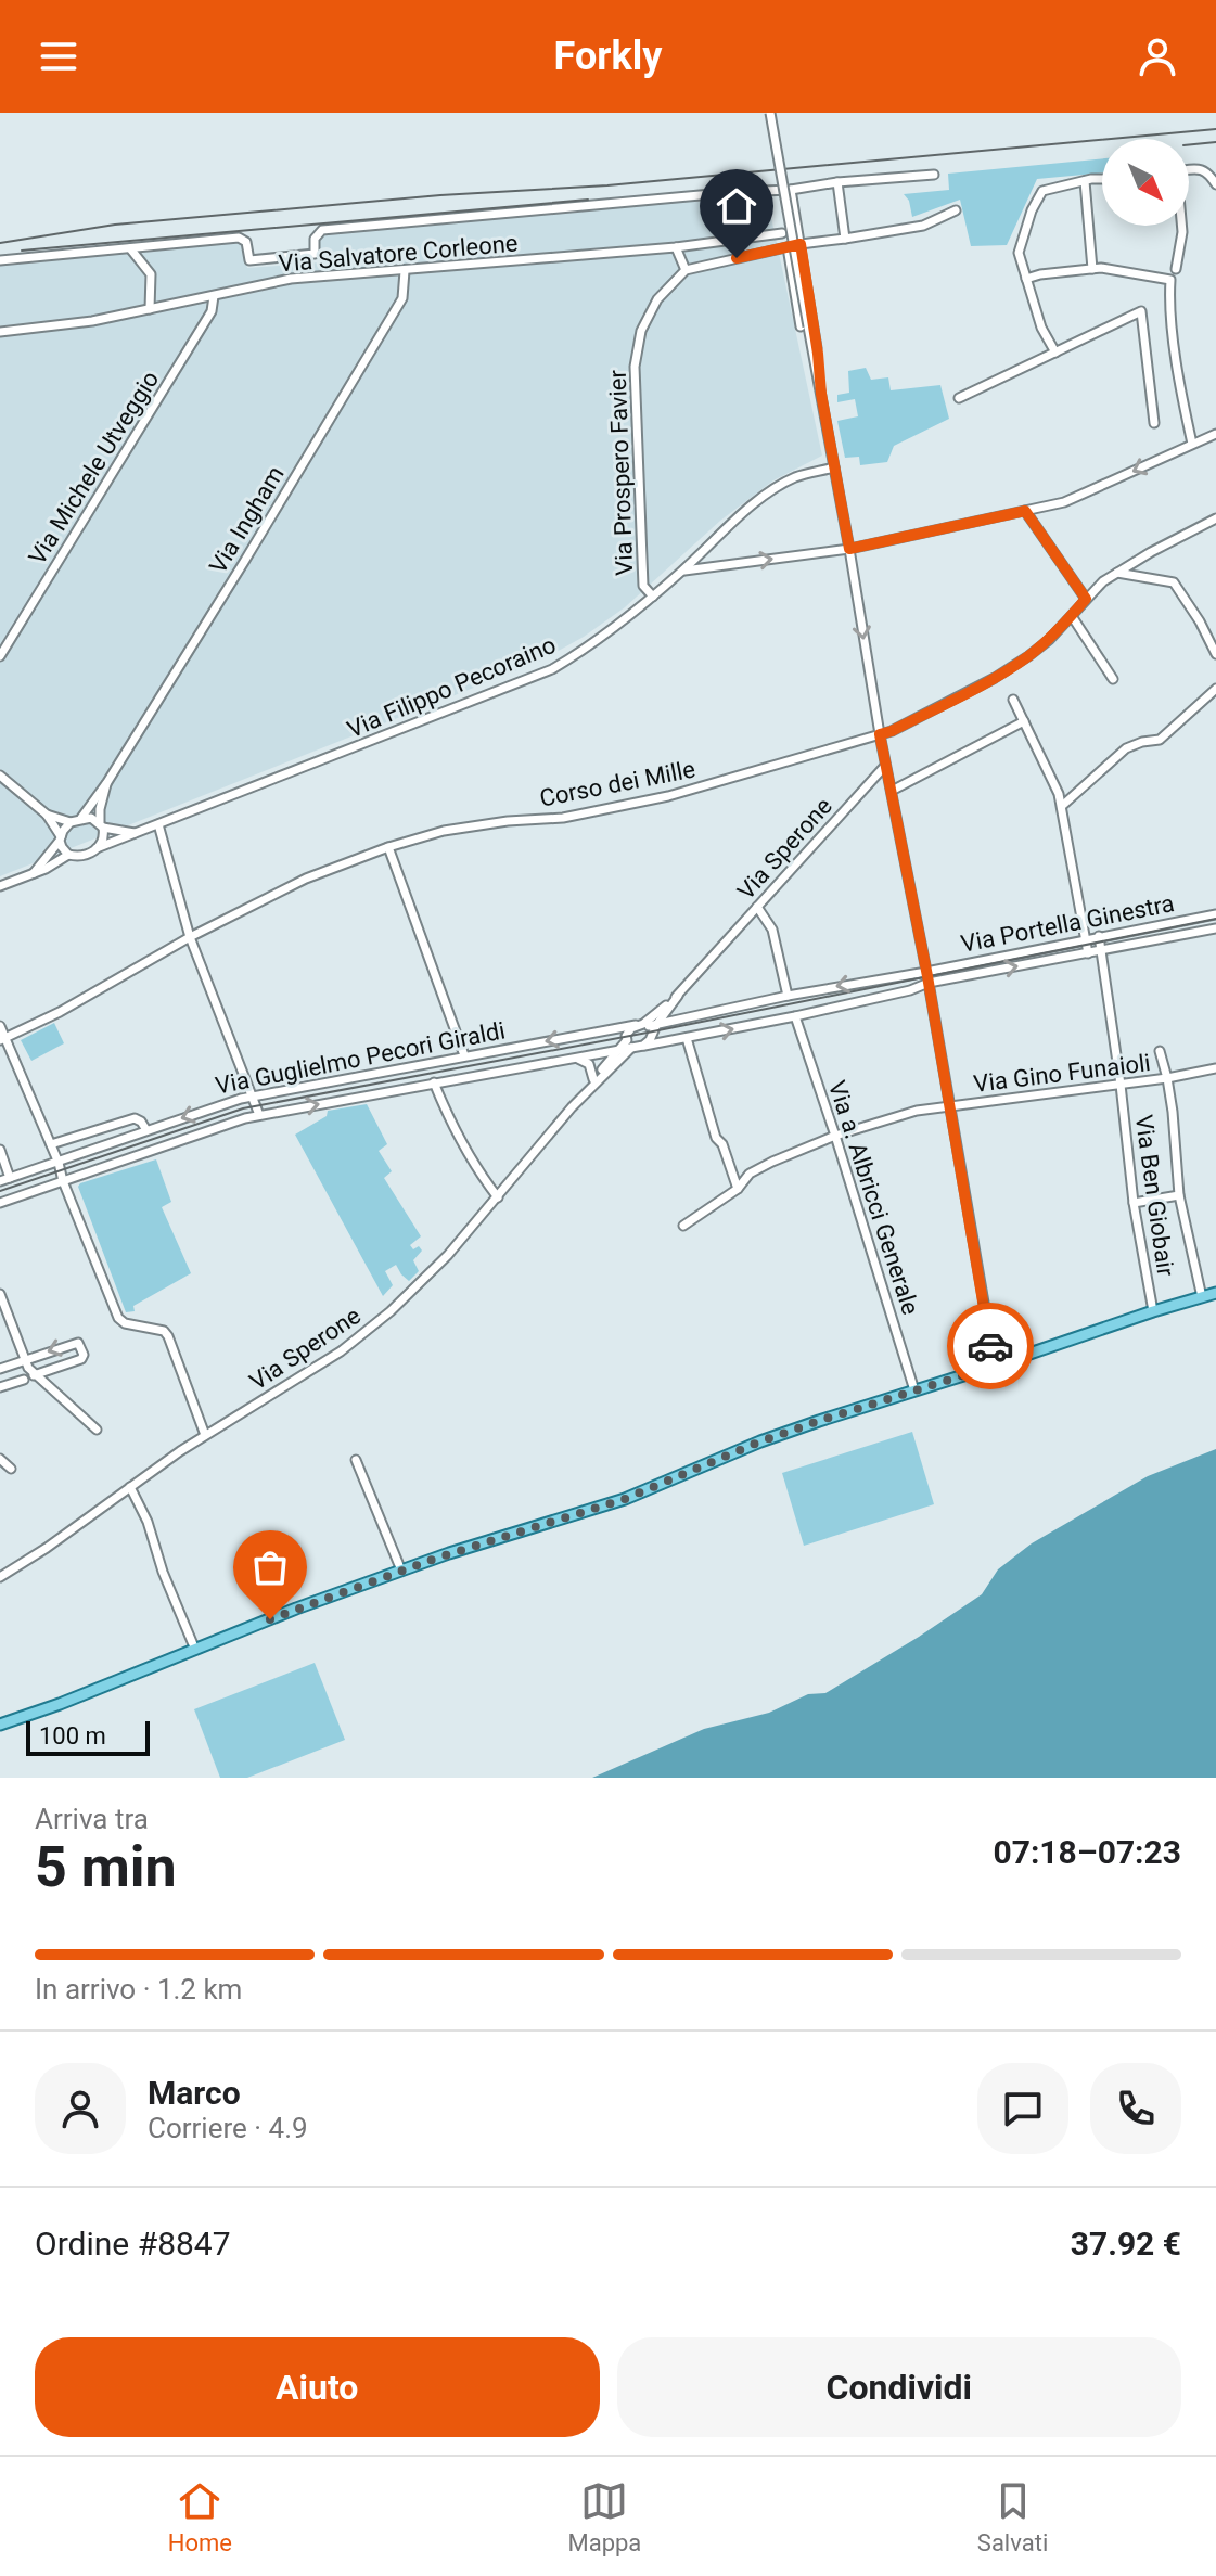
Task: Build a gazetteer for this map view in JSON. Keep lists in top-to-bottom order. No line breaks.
{"streets":{"street":["Via Salvatore Corleone","Via Michele Utveggio","Via Prospero Favier","Via Ingham","Via Filippo Pecoraino","Corso dei Mille","Via Sperone","Via Portella Ginestra","Via Guglielmo Pecori Giraldi","Via Gino Funaioli","Via Ben Giobair","Via a. Albricci Generale"]},"crossings":[["Via Salvatore Corleone","Via Michele Utveggio"],["Via Salvatore Corleone","Via Ingham"],["Via Prospero Favier","Via Filippo Pecoraino"],["Via Ingham","Via Filippo Pecoraino"],["Via Portella Ginestra","Via Guglielmo Pecori Giraldi"],["Via Portella Ginestra","Via Ben Giobair"],["Via Gino Funaioli","Via Ben Giobair"],["Via Gino Funaioli","Via a. Albricci Generale"]],"scale_bar":"100 m","north":"bottom right","page":{"header":"Forkly","scale":"100 m","heading":["5 min","Arriva tra","07:18–07:23"],"panel":["Marco","Corriere · 4.9","Ordine #8847","37.92 €"],"bar":"In arrivo · 1.2 km","buttons":["Aiuto","Condividi"],"tabs":["Home","Mappa","Salvati"]}}
